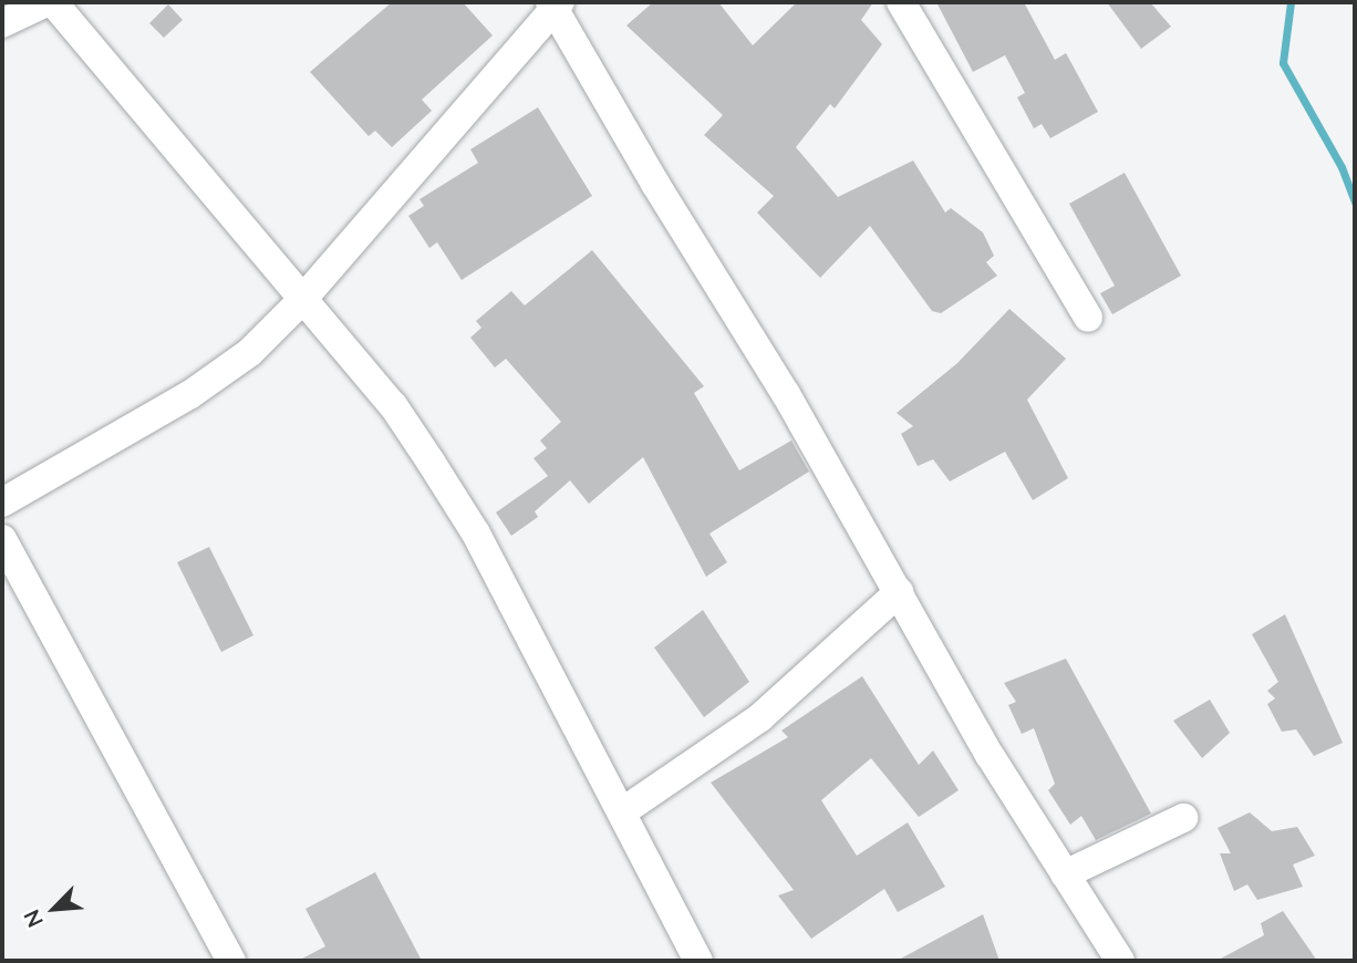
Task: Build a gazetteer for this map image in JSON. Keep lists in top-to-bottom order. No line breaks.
{"north":"bottom left"}
